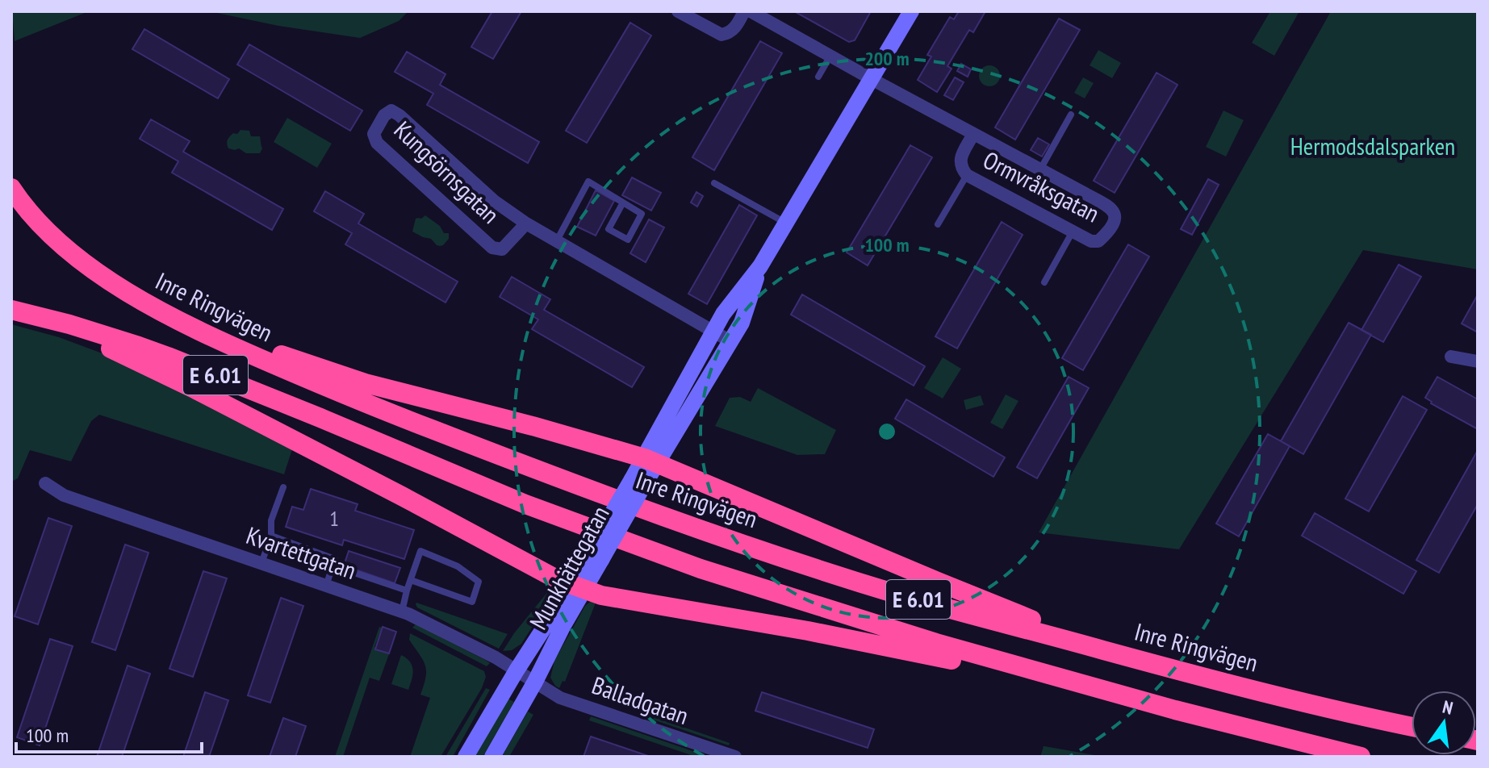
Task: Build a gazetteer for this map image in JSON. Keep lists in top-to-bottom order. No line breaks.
{"streets":{"highway":["Inre Ringvägen","E 6.01"],"main road":["Munkhättegatan"],"street":["Kungsörnsgatan","Ormvråksgatan","Kvartettgatan","Balladgatan"]},"crossings":[["Kungsörnsgatan","Munkhättegatan"],["Ormvråksgatan","Munkhättegatan"],["Kvartettgatan","Munkhättegatan"],["Kvartettgatan","Balladgatan"],["Munkhättegatan","Balladgatan"]],"parks":["Hermodsdalsparken"],"house_numbers":["1"],"scale_bar":"100 m","north":"top","rings":["200 m","100 m"]}
